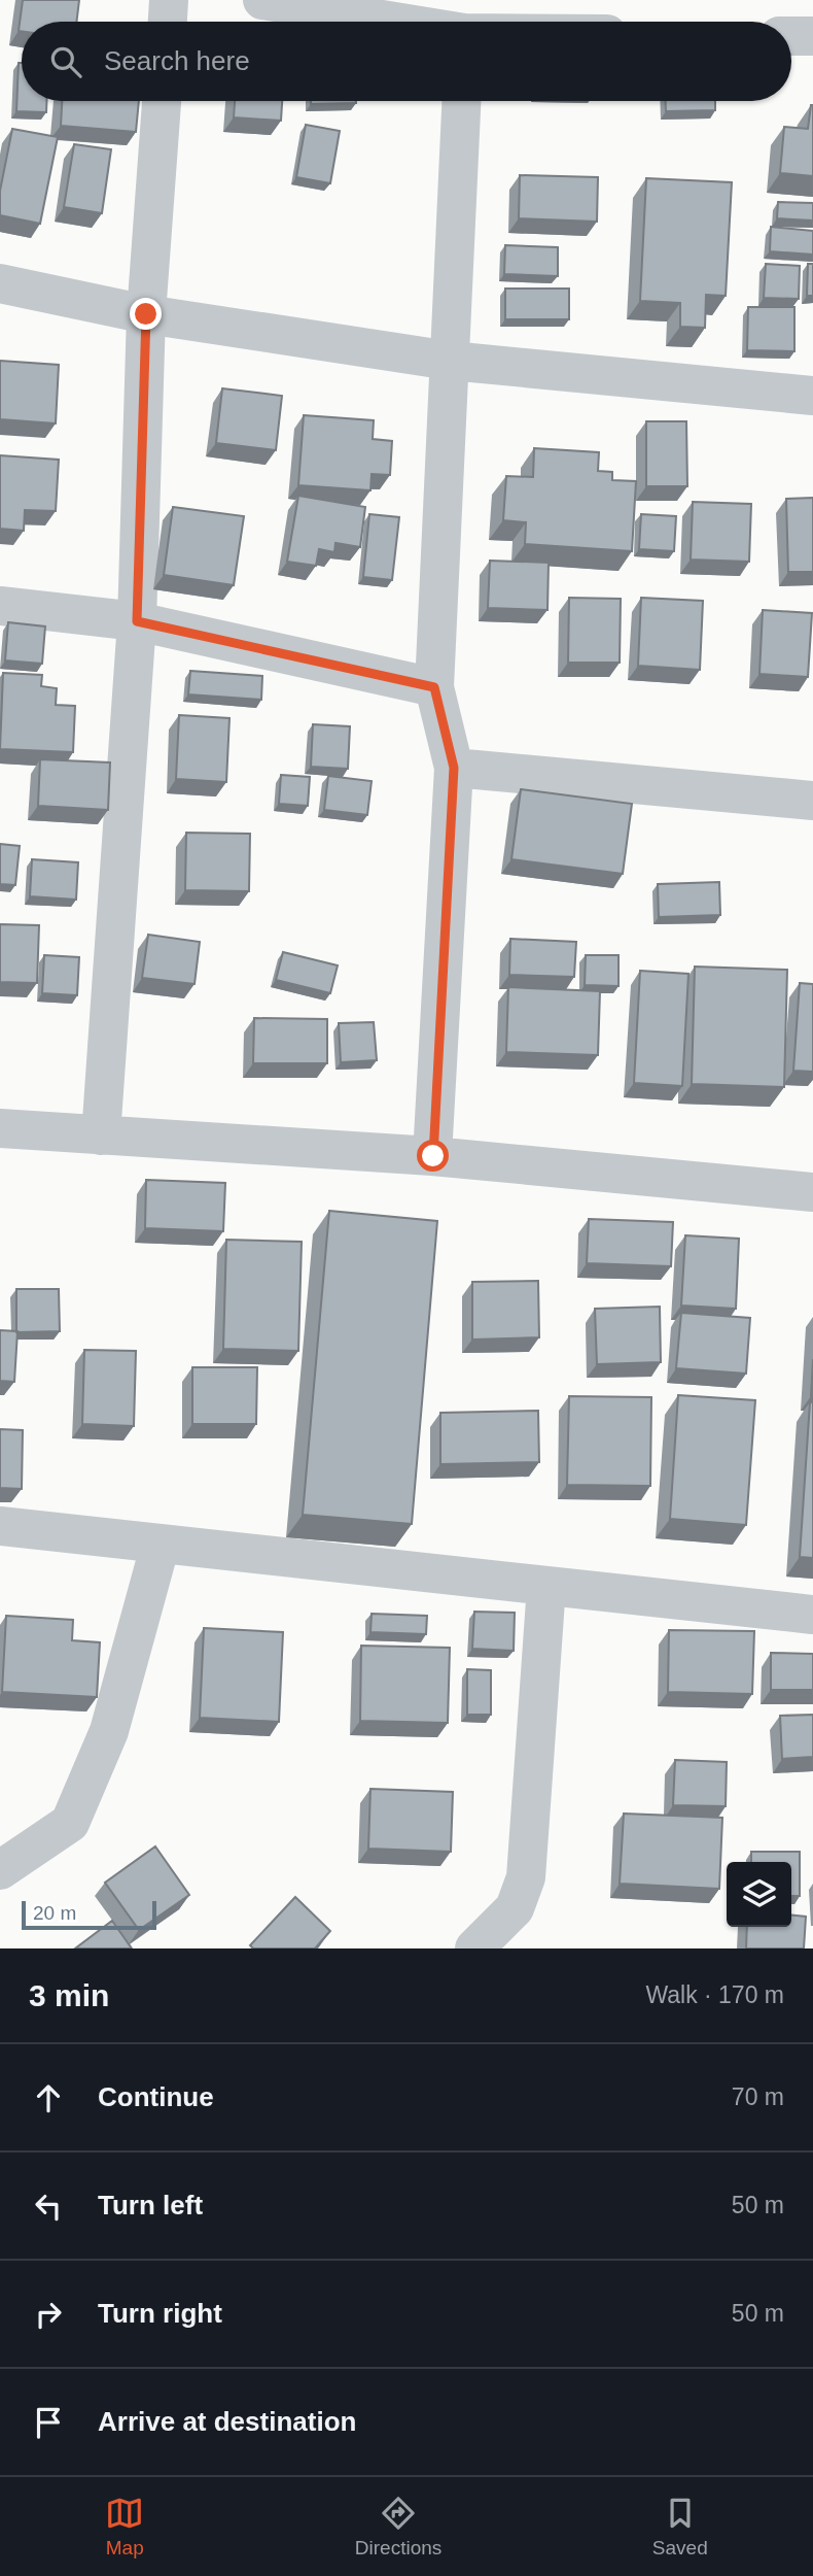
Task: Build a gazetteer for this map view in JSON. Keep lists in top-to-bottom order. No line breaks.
{"scale_bar":"20 m","page":{"search":"Search here","scale":"20 m","heading":["3 min","Walk · 170 m"],"list":[["Continue","70 m"],["Turn left","50 m"],["Turn right","50 m"],"Arrive at destination"],"nav":["Map","Directions","Saved"]}}
